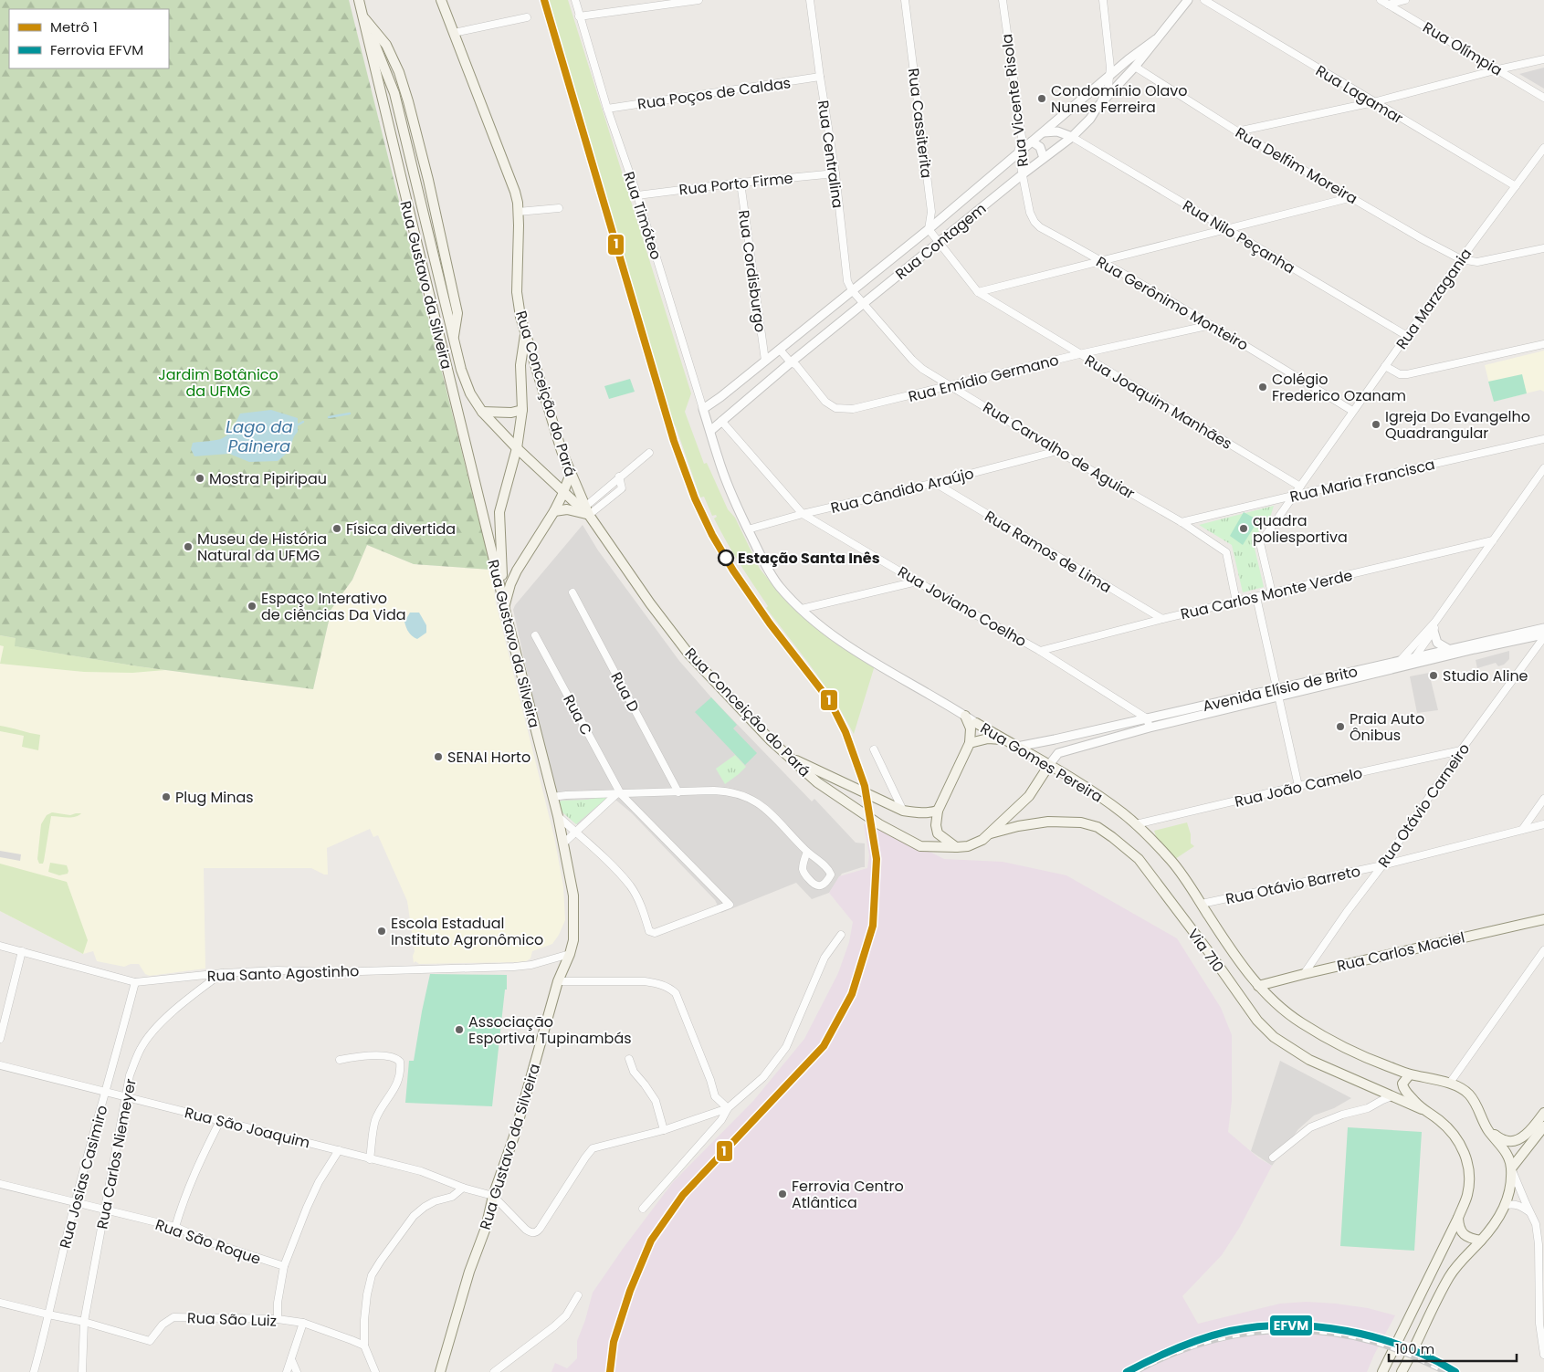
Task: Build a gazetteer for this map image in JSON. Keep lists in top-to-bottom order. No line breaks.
{"streets":{"main road":["Rua Gustavo da Silveira","Rua Conceição do Pará","Rua Gomes Pereira","Via 710","Rua Carlos Maciel"],"street":["Rua Olímpia","Rua Poços de Caldas","Rua Lagamar","Rua Vicente Risola","Rua Cassiterita","Rua Centralina","Rua Delfim Moreira","Rua Porto Firme","Rua Timóteo","Rua Nilo Peçanha","Rua Contagem","Rua Cordisburgo","Rua Marzagania","Rua Gerônimo Monteiro","Rua Emídio Germano","Rua Joaquim Manhães","Rua Carvalho de Aguiar","Rua Maria Francisca","Rua Cândido Araújo","Rua Ramos de Lima","Rua Carlos Monte Verde","Rua Joviano Coelho","Avenida Elísio de Brito","Rua D","Rua C","Rua João Camelo","Rua Otávio Carneiro","Rua Otávio Barreto","Rua Santo Agostinho","Rua São Joaquim","Rua Carlos Niemeyer","Rua Josias Casimiro","Rua São Roque","Rua São Luiz"]},"crossings":[["Rua Poços de Caldas","Rua Centralina"],["Rua Poços de Caldas","Rua Timóteo"],["Rua Lagamar","Rua Marzagania"],["Rua Vicente Risola","Rua Contagem"],["Rua Vicente Risola","Rua Gerônimo Monteiro"],["Rua Cassiterita","Rua Contagem"],["Rua Centralina","Rua Porto Firme"],["Rua Centralina","Rua Contagem"],["Rua Centralina","Rua Carvalho de Aguiar"],["Rua Delfim Moreira","Rua Contagem"],["Rua Delfim Moreira","Rua Marzagania"],["Rua Porto Firme","Rua Timóteo"],["Rua Porto Firme","Rua Cordisburgo"],["Rua Timóteo","Rua Contagem"],["Rua Timóteo","Rua Gomes Pereira"],["Rua Nilo Peçanha","Rua Contagem"],["Rua Nilo Peçanha","Rua Marzagania"],["Rua Contagem","Rua Cordisburgo"],["Rua Contagem","Rua Gerônimo Monteiro"],["Rua Contagem","Rua Emídio Germano"],["Rua Contagem","Rua Joaquim Manhães"],["Rua Contagem","Rua Carvalho de Aguiar"],["Rua Contagem","Rua Joviano Coelho"],["Rua Contagem","Rua Gomes Pereira"],["Rua Gustavo da Silveira","Rua Conceição do Pará"],["Rua Gustavo da Silveira","Rua Santo Agostinho"],["Rua Gustavo da Silveira","Rua São Joaquim"],["Rua Marzagania","Rua Gerônimo Monteiro"],["Rua Marzagania","Rua Joaquim Manhães"],["Rua Marzagania","Rua Maria Francisca"],["Rua Marzagania","Rua Carlos Monte Verde"],["Rua Gerônimo Monteiro","Rua Emídio Germano"],["Rua Emídio Germano","Rua Joaquim Manhães"],["Rua Emídio Germano","Rua Carvalho de Aguiar"],["Rua Carvalho de Aguiar","Rua Maria Francisca"],["Rua Carvalho de Aguiar","Rua Cândido Araújo"],["Rua Carvalho de Aguiar","Rua Carlos Monte Verde"],["Rua Cândido Araújo","Rua Ramos de Lima"],["Rua Cândido Araújo","Rua Joviano Coelho"],["Rua Cândido Araújo","Rua Gomes Pereira"],["Rua Ramos de Lima","Rua Carlos Monte Verde"],["Rua Carlos Monte Verde","Rua Joviano Coelho"],["Rua Joviano Coelho","Avenida Elísio de Brito"],["Avenida Elísio de Brito","Rua Gomes Pereira"],["Avenida Elísio de Brito","Rua Otávio Carneiro"],["Rua Gomes Pereira","Rua João Camelo"],["Rua Gomes Pereira","Rua Otávio Barreto"],["Rua Gomes Pereira","Rua Carlos Maciel"],["Rua João Camelo","Rua Otávio Carneiro"],["Rua Otávio Carneiro","Rua Otávio Barreto"],["Rua Otávio Carneiro","Rua Carlos Maciel"],["Rua Santo Agostinho","Rua Carlos Niemeyer"],["Rua Santo Agostinho","Rua Josias Casimiro"],["Rua São Joaquim","Rua Carlos Niemeyer"],["Rua São Joaquim","Rua Josias Casimiro"],["Rua Carlos Niemeyer","Rua São Roque"],["Rua Carlos Niemeyer","Rua São Luiz"],["Rua Josias Casimiro","Rua São Roque"],["Rua Josias Casimiro","Rua São Luiz"]],"water":["Lago da Painera"],"parks":["Jardim Botânico da UFMG"],"places":["Condomínio Olavo Nunes Ferreira","Colégio Frederico Ozanam","Igreja Do Evangelho Quadrangular","Mostra Pipiripau","Física divertida","quadra poliesportiva","Museu de História Natural da UFMG","Estação Santa Inês","Espaço Interativo de ciências Da Vida","Studio Aline","Praia Auto Ônibus","SENAI Horto","Plug Minas","Escola Estadual Instituto Agronômico","Associação Esportiva Tupinambás","Ferrovia Centro Atlântica"],"lines":["metro line 1","rail line EFVM"],"legend":["Metrô 1","Ferrovia EFVM"],"scale_bar":"100 m"}
